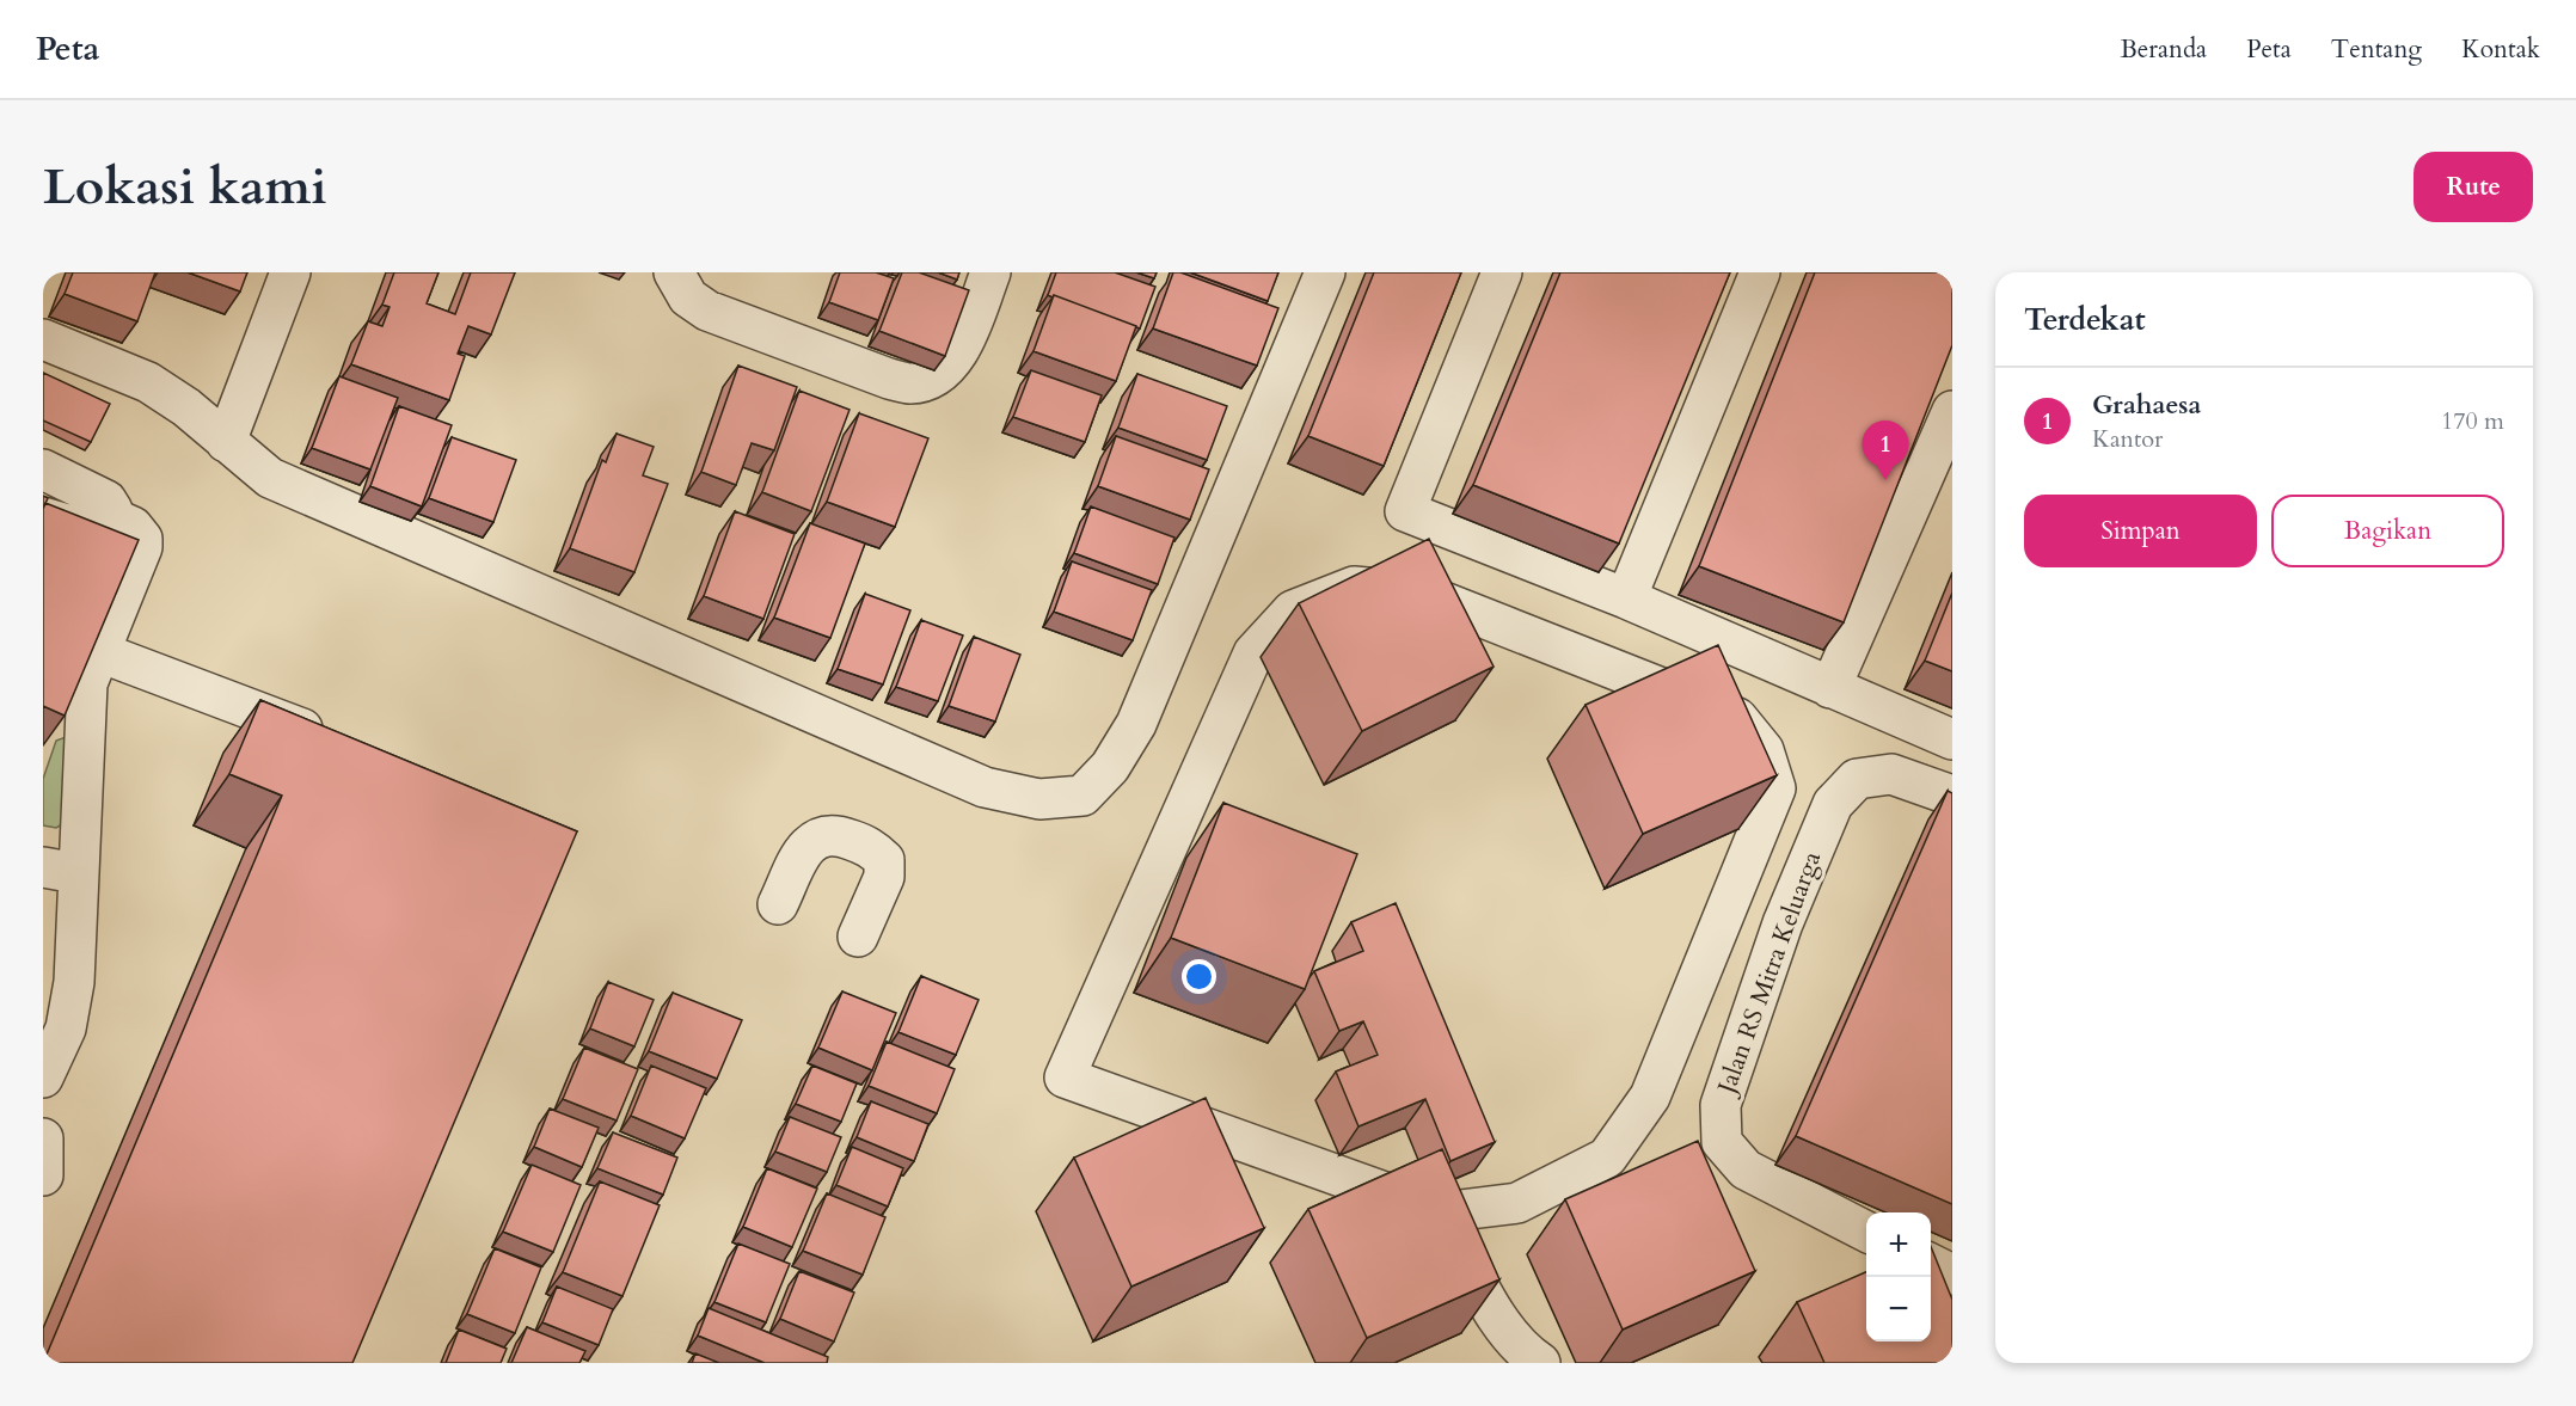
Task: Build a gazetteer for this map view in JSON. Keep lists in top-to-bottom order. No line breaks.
{"streets":{"street":["Jalan RS Mitra Keluarga"]},"page":{"header":"Peta","nav":["Beranda","Peta","Tentang","Kontak"],"buttons":["Rute",["Simpan","Bagikan"]],"title":"Lokasi kami","heading":"Terdekat","list":[{"mark":"1","name":"Grahaesa","note":"Kantor","value":"170 m"}],"pins":"1","map_buttons":["+","−"]}}
